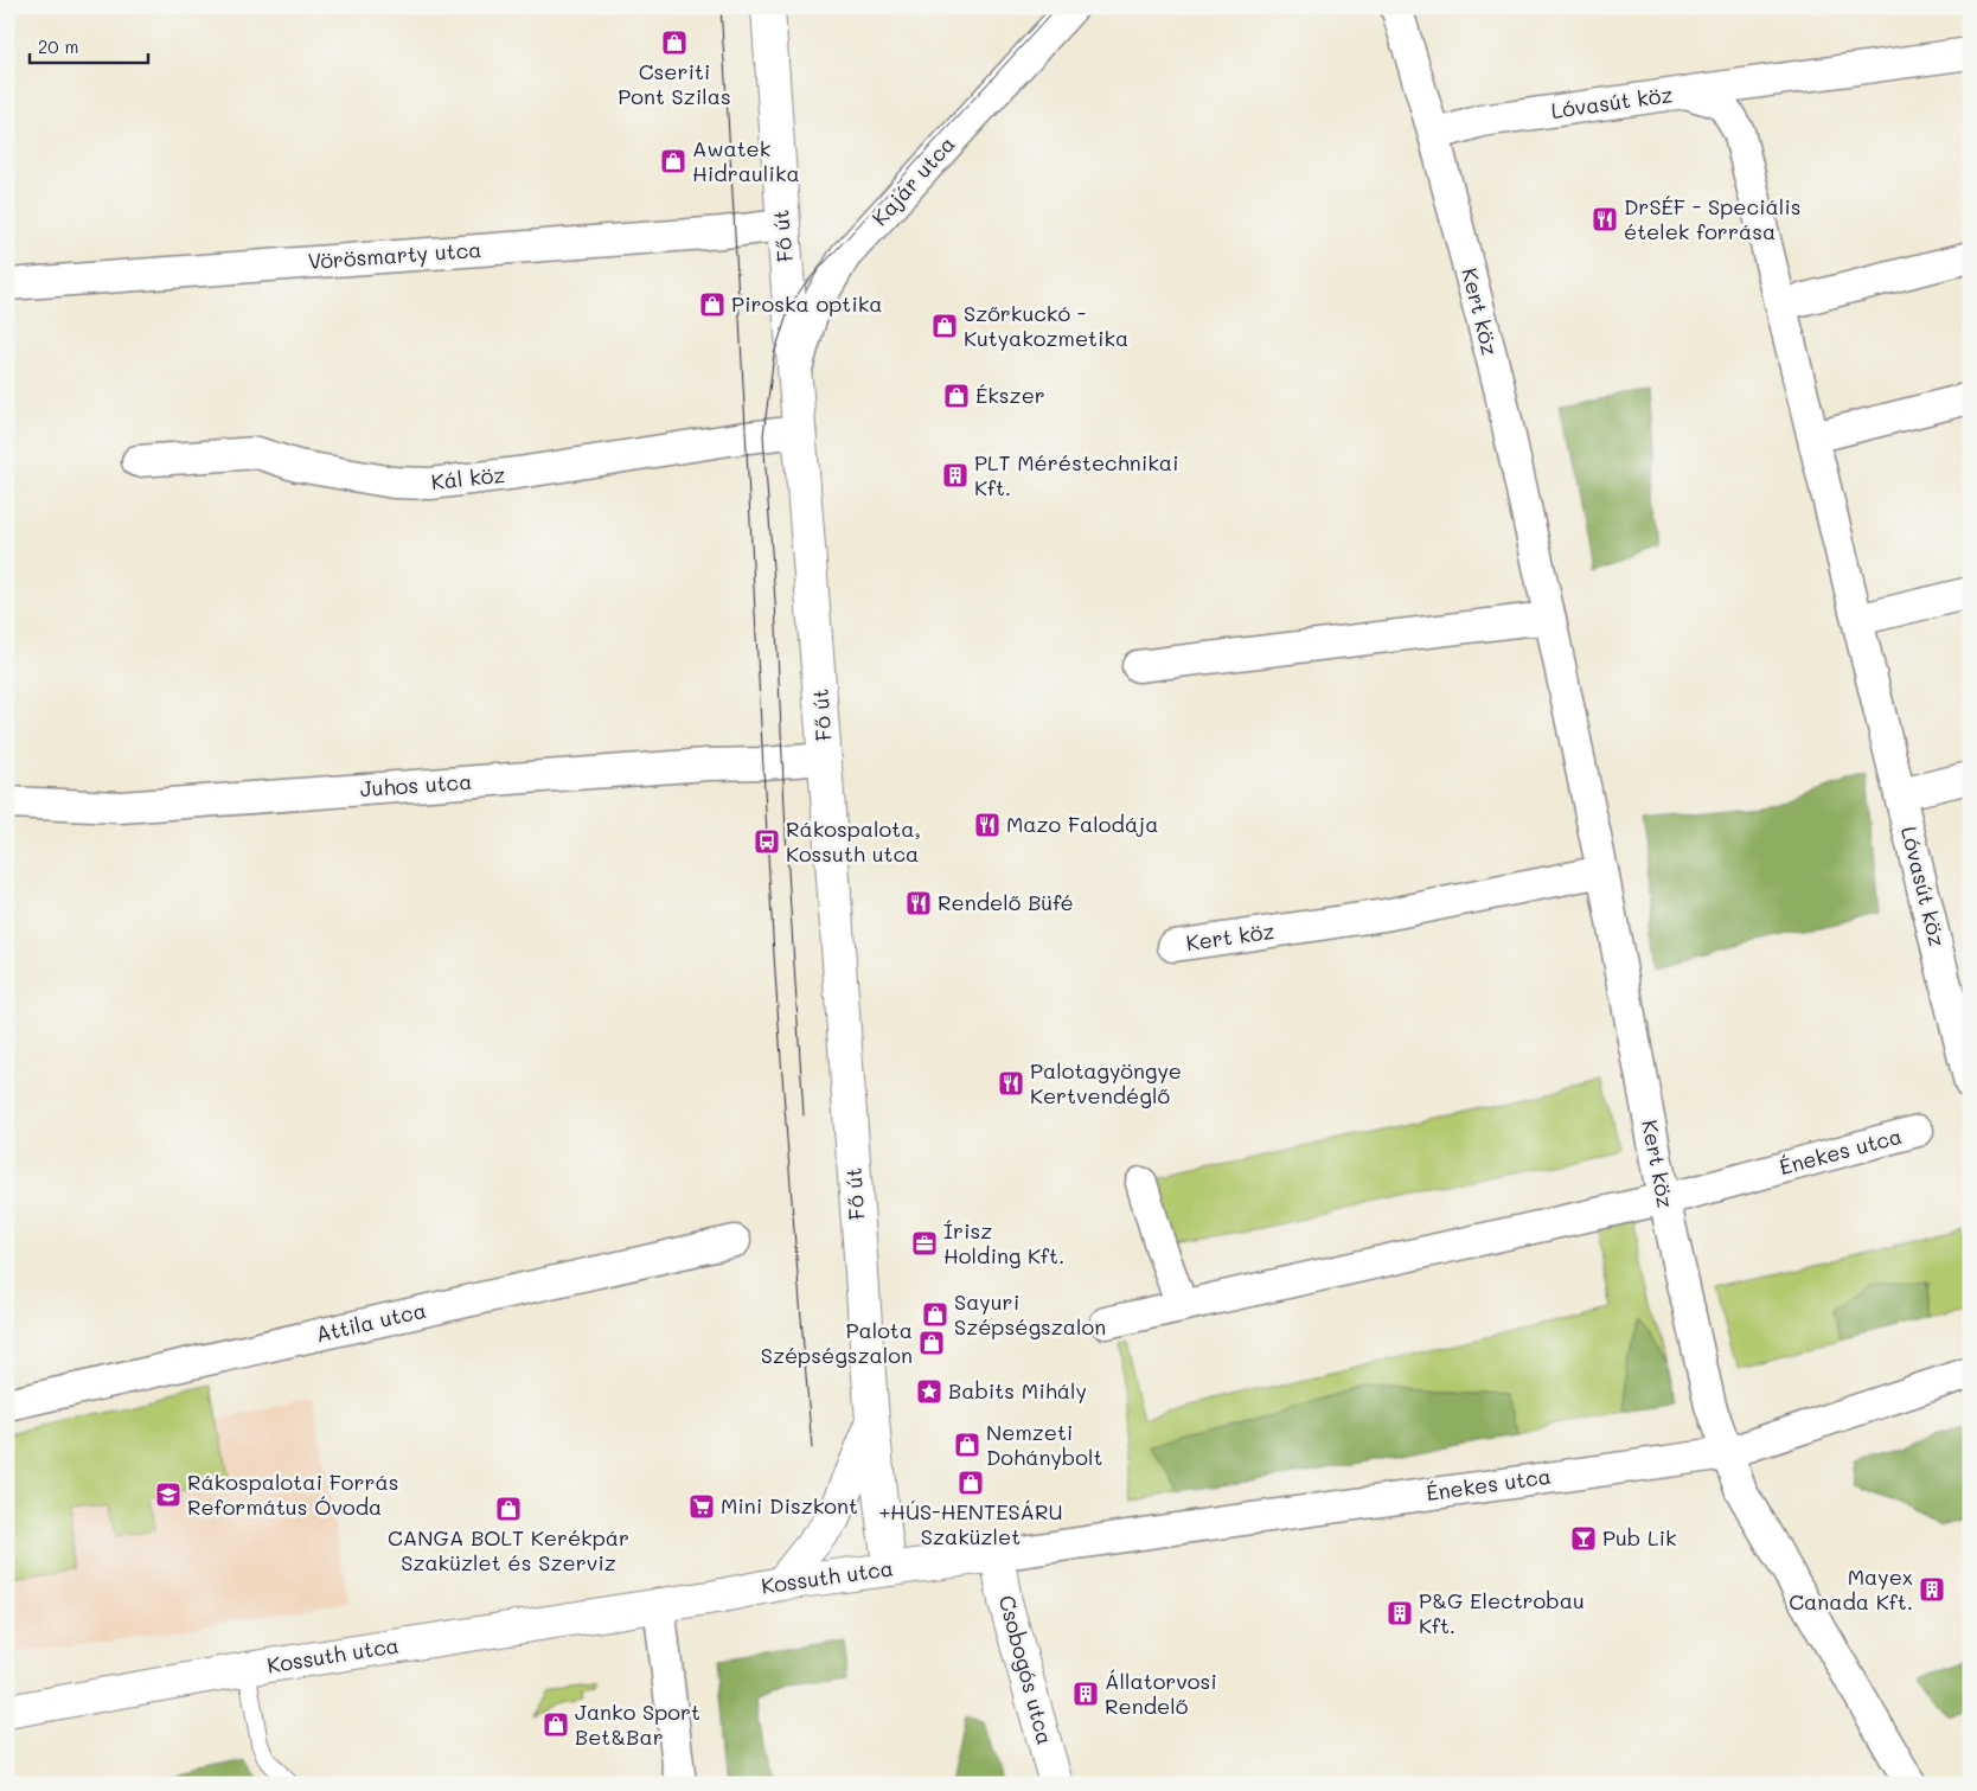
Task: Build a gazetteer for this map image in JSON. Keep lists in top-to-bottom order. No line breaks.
{"streets":{"street":["Lóvasút köz","Kajár utca","Fő út","Vörösmarty utca","Kert köz","Kál köz","Juhos utca","Énekes utca","Attila utca","Kossuth utca","Csobogós utca"]},"crossings":[["Lóvasút köz","Kert köz"],["Kajár utca","Fő út"],["Fő út","Vörösmarty utca"],["Fő út","Kál köz"],["Fő út","Juhos utca"],["Fő út","Kossuth utca"],["Kert köz","Énekes utca"],["Énekes utca","Kossuth utca"],["Énekes utca","Csobogós utca"],["Kossuth utca","Csobogós utca"]],"places":{"shop":["Cseriti Pont Szilas","Awatek Hidraulika","Piroska optika","Szőrkuckó - Kutyakozmetika","Ékszer","Sayuri Szépségszalon","Palota Szépségszalon","Nemzeti Dohánybolt","+HÚS-HENTESÁRU Szaküzlet","CANGA BOLT Kerékpár Szaküzlet és Szerviz","Janko Sport Bet&Bar"],"restaurant":["DrSÉF - Speciális ételek forrása","Mazo Falodája","Rendelő Büfé","Palotagyöngye Kertvendéglő"],"building":["PLT Méréstechnikai Kft.","Mayex Canada Kft.","P&G Electrobau Kft.","Állatorvosi Rendelő"],"bus stop":["Rákospalota, Kossuth utca"],"office":["Írisz Holding Kft."],"place":["Babits Mihály"],"school or university":["Rákospalotai Forrás Református Óvoda"],"supermarket":["Mini Diszkont"],"bar":["Pub Lik"]},"scale_bar":"20 m"}
